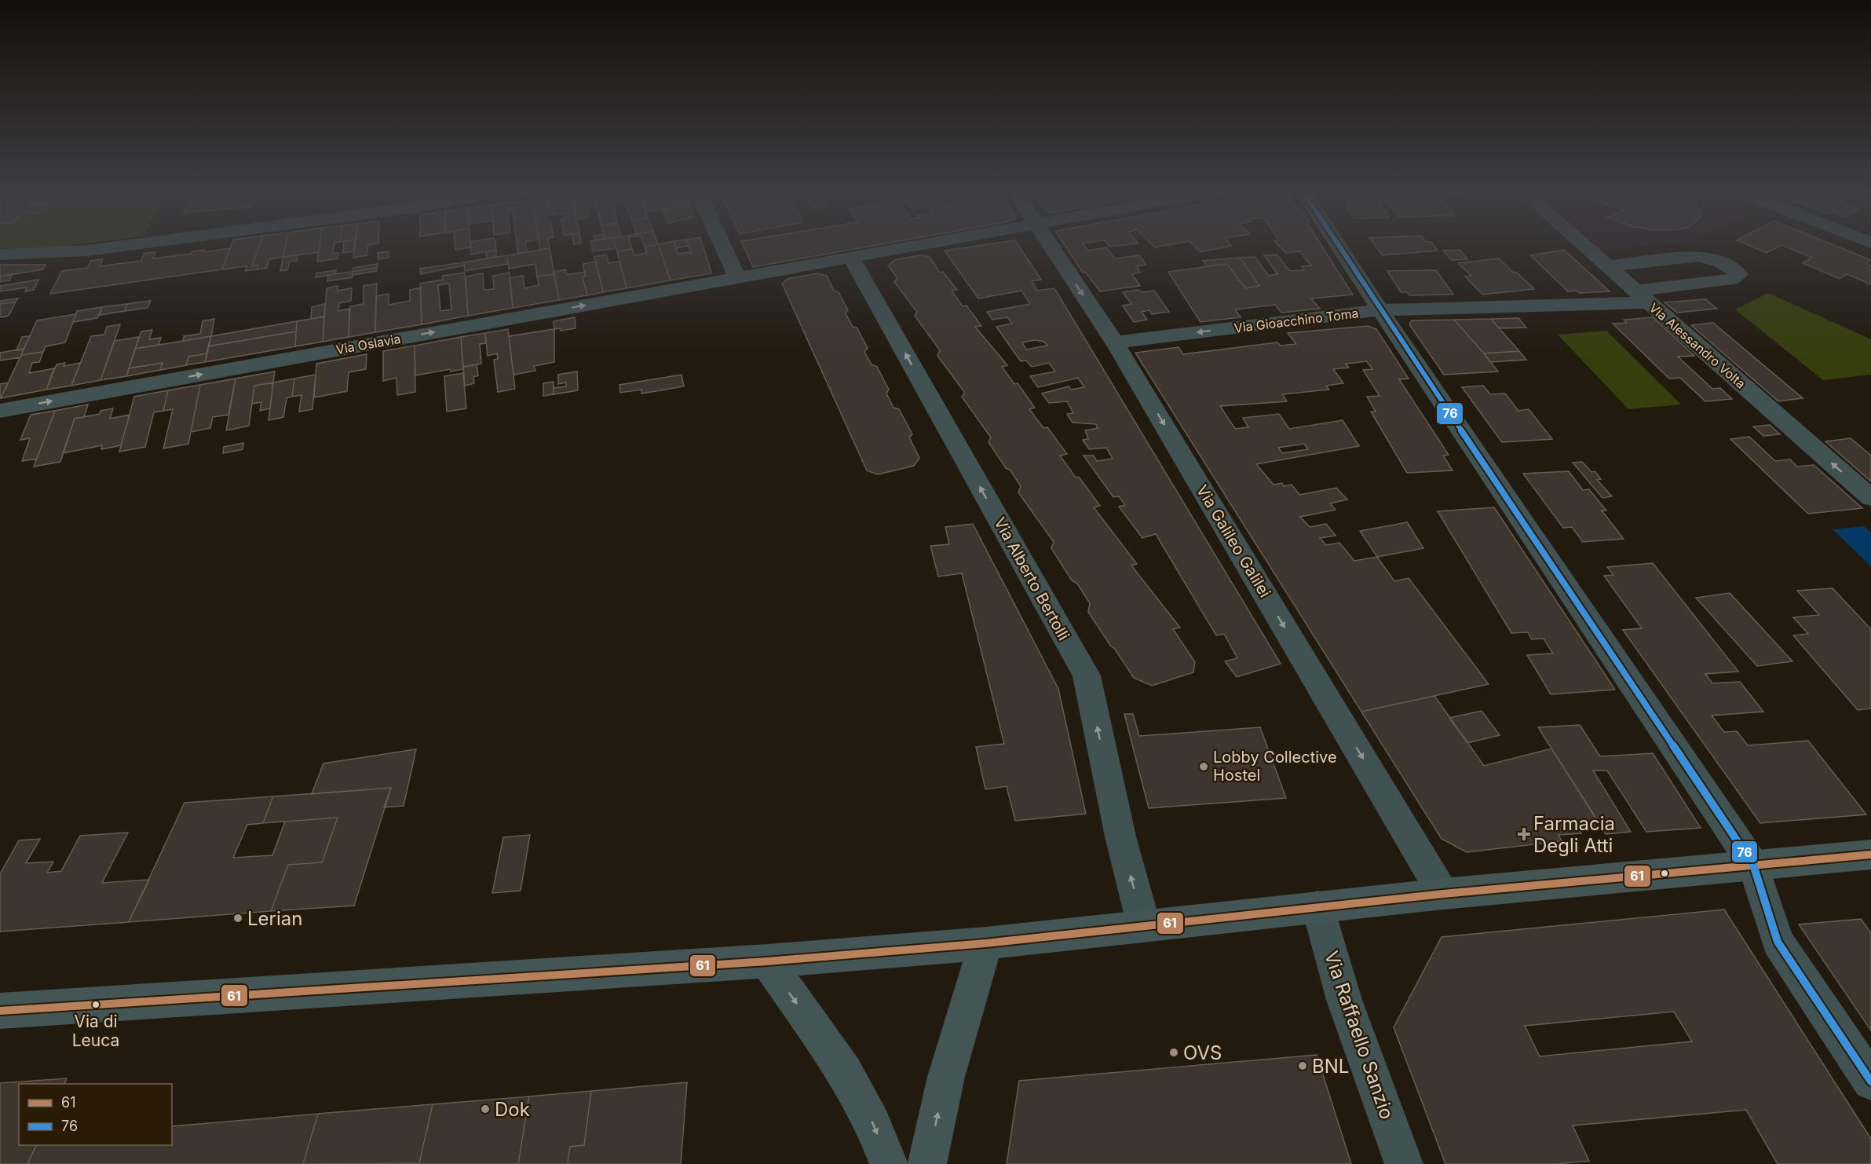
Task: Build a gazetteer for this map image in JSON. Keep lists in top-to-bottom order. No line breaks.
{"streets":{"street":["Via Gioacchino Toma","Via Oslavia","Via Alessandro Volta","Via Galileo Galilei","Via Alberto Bertolli","Via Raffaello Sanzio"]},"crossings":[["Via Gioacchino Toma","Via Alessandro Volta"],["Via Gioacchino Toma","Via Galileo Galilei"],["Via Oslavia","Via Alberto Bertolli"]],"one_way":["Via Oslavia","Via Alessandro Volta","Via Galileo Galilei","Via Alberto Bertolli"],"places":{"other":["Lobby Collective Hostel","Lerian","Via di Leuca","OVS","BNL","Dok"],"health":["Farmacia Degli Atti"]},"lines":["transit line 76","transit line 61"],"legend":["61","76"]}
